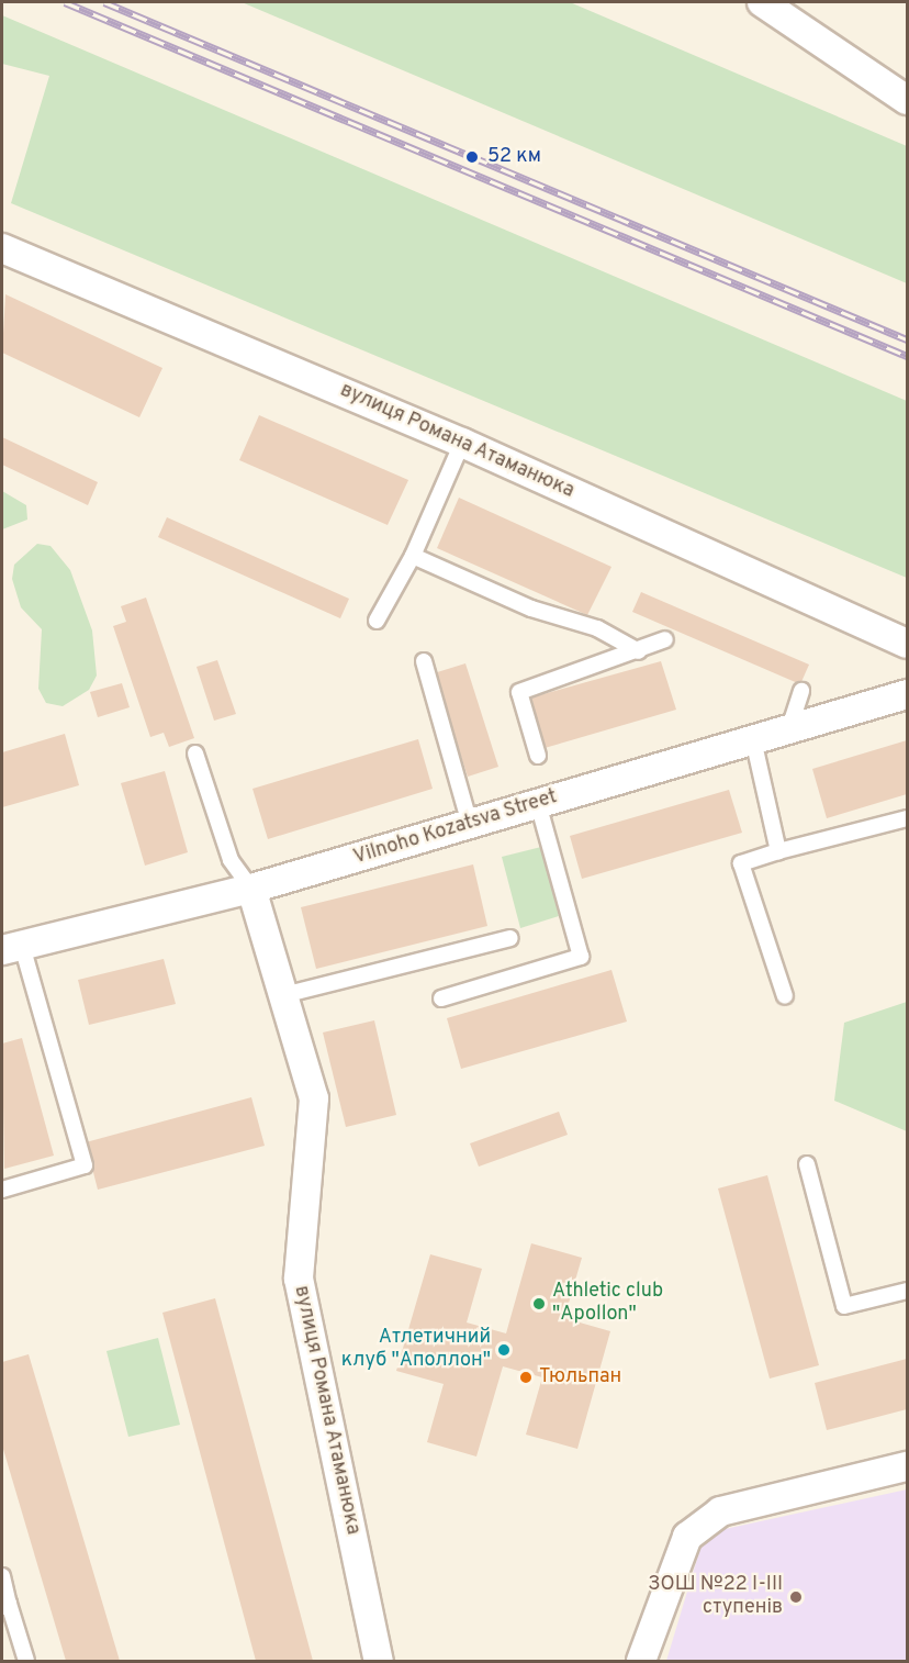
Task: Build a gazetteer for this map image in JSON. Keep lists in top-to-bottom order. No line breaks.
{"streets":{"street":["вулиця Романа Атаманюка","Vilnoho Kozatsva Street"]},"crossings":[["вулиця Романа Атаманюка","Vilnoho Kozatsva Street"]],"places":["52 км","Athletic club \"Apollon\"","Атлетичний клуб \"Аполлон\"","Тюльпан","ЗОШ №22 І-ІІІ ступенів"]}
